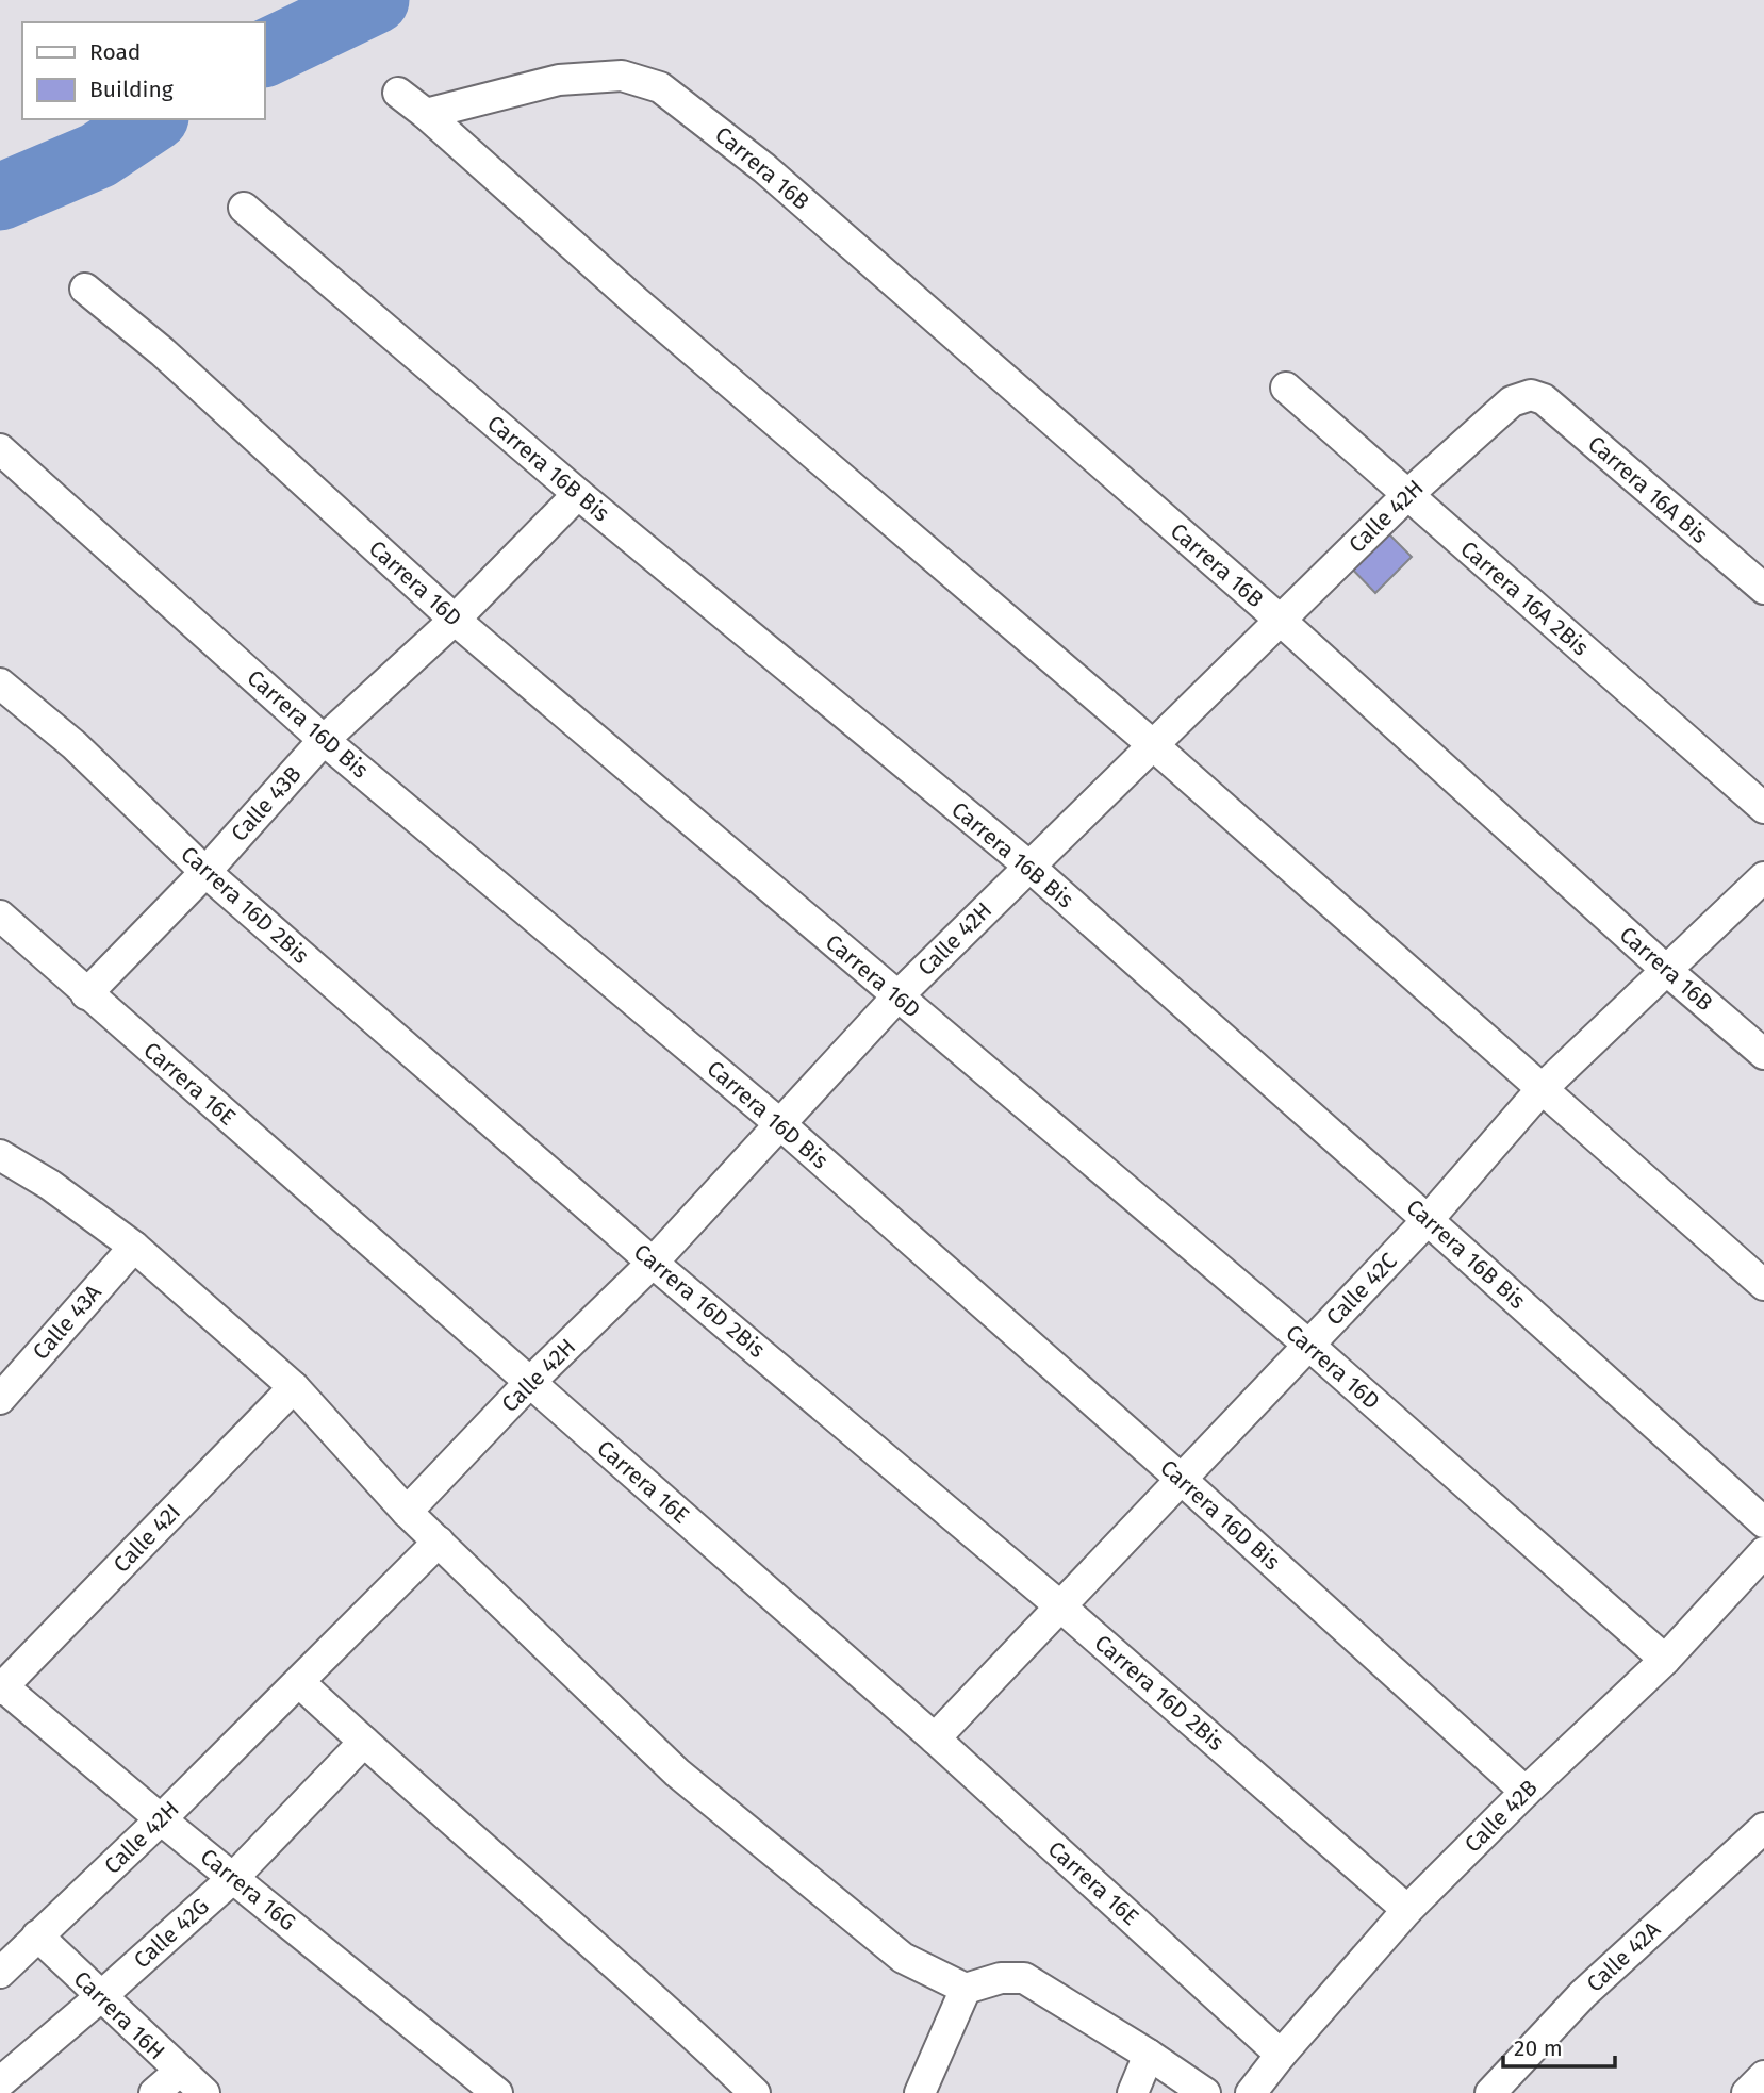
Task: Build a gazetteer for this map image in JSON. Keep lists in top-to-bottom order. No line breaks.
{"streets":{"street":["Carrera 16B","Carrera 16B Bis","Carrera 16A Bis","Calle 42H","Carrera 16D","Carrera 16A 2Bis","Carrera 16D Bis","Calle 43B","Carrera 16D 2Bis","Carrera 16E","Calle 42C","Calle 43A","Calle 42I","Calle 42B","Carrera 16G","Calle 42G","Calle 42A","Carrera 16H"]},"crossings":[["Carrera 16B","Calle 42H"],["Carrera 16B","Calle 42C"],["Carrera 16B Bis","Calle 42H"],["Carrera 16B Bis","Calle 43B"],["Carrera 16B Bis","Calle 42C"],["Carrera 16A Bis","Calle 42H"],["Calle 42H","Carrera 16D"],["Calle 42H","Carrera 16A 2Bis"],["Calle 42H","Carrera 16D Bis"],["Calle 42H","Carrera 16D 2Bis"],["Calle 42H","Carrera 16E"],["Calle 42H","Carrera 16G"],["Calle 42H","Carrera 16H"],["Carrera 16D","Calle 43B"],["Carrera 16D","Calle 42C"],["Carrera 16D","Calle 42B"],["Carrera 16D Bis","Calle 43B"],["Carrera 16D Bis","Calle 42C"],["Carrera 16D Bis","Calle 42B"],["Calle 43B","Carrera 16D 2Bis"],["Calle 43B","Carrera 16E"],["Carrera 16D 2Bis","Calle 42C"],["Carrera 16D 2Bis","Calle 42B"],["Carrera 16E","Calle 42C"],["Carrera 16E","Calle 42B"],["Calle 42I","Carrera 16G"],["Carrera 16G","Calle 42G"],["Calle 42G","Carrera 16H"]],"legend":["Road","Building"],"scale_bar":"20 m"}
